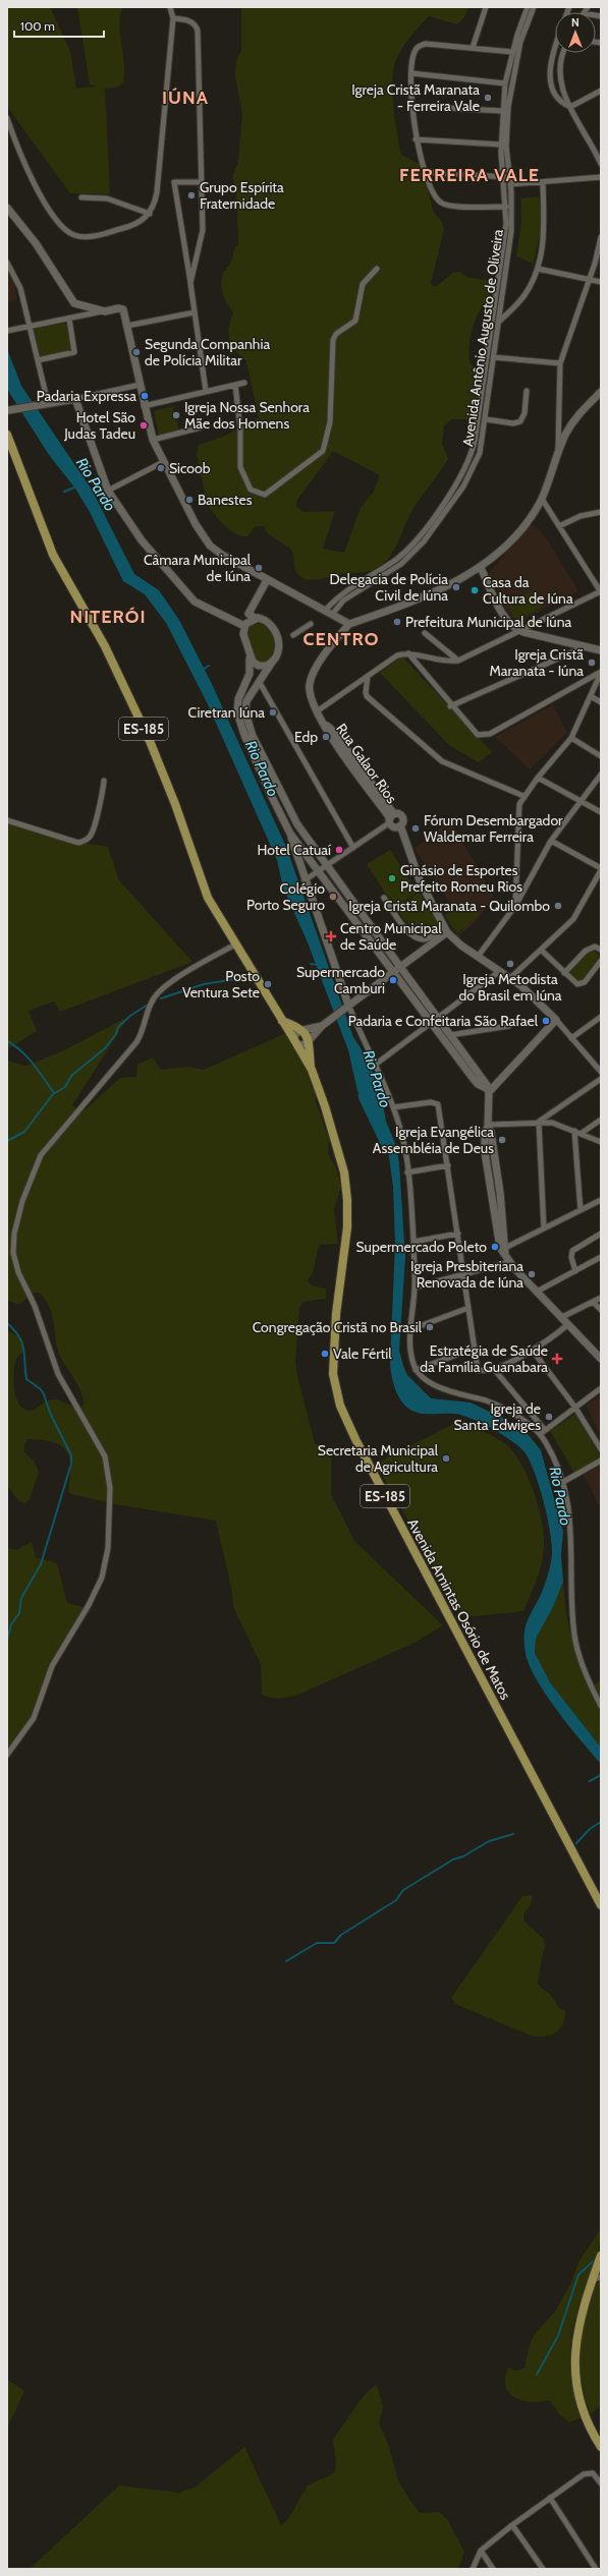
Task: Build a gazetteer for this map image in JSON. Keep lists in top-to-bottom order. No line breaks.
{"streets":{"main road":["ES-185","Avenida Amintas Osório de Matos"],"street":["Avenida Antônio Augusto de Oliveira","Rua Galaor Rios"]},"crossings":[["ES-185","Avenida Amintas Osório de Matos"]],"districts":["IÚNA","FERREIRA VALE","NITERÓI","CENTRO"],"water":["Rio Pardo"],"places":{"other":["Igreja Cristã Maranata - Ferreira Vale","Grupo Espírita Fraternidade","Segunda Companhia de Polícia Militar","Padaria Expressa","Igreja Nossa Senhora Mãe dos Homens","Hotel São Judas Tadeu","Sicoob","Banestes","Câmara Municipal de Iúna","Delegacia de Polícia Civil de Iúna","Casa da Cultura de Iúna","Prefeitura Municipal de Iúna","Igreja Cristã Maranata - Iúna","Ciretran Iúna","Edp","Fórum Desembargador Waldemar Ferreira","Hotel Catuaí","Ginásio de Esportes Prefeito Romeu Rios","Colégio Porto Seguro","Igreja Cristã Maranata - Quilombo","Igreja Metodista do Brasil em Iúna","Supermercado Camburi","Posto Ventura Sete","Padaria e Confeitaria São Rafael","Igreja Evangélica Assembléia de Deus","Supermercado Poleto","Igreja Presbiteriana Renovada de Iúna","Congregação Cristã no Brasil","Vale Fértil","Igreja de Santa Edwiges","Secretaria Municipal de Agricultura"],"health":["Centro Municipal de Saúde","Estratégia de Saúde da Família Guanabara"]},"scale_bar":"100 m","north":"top"}
